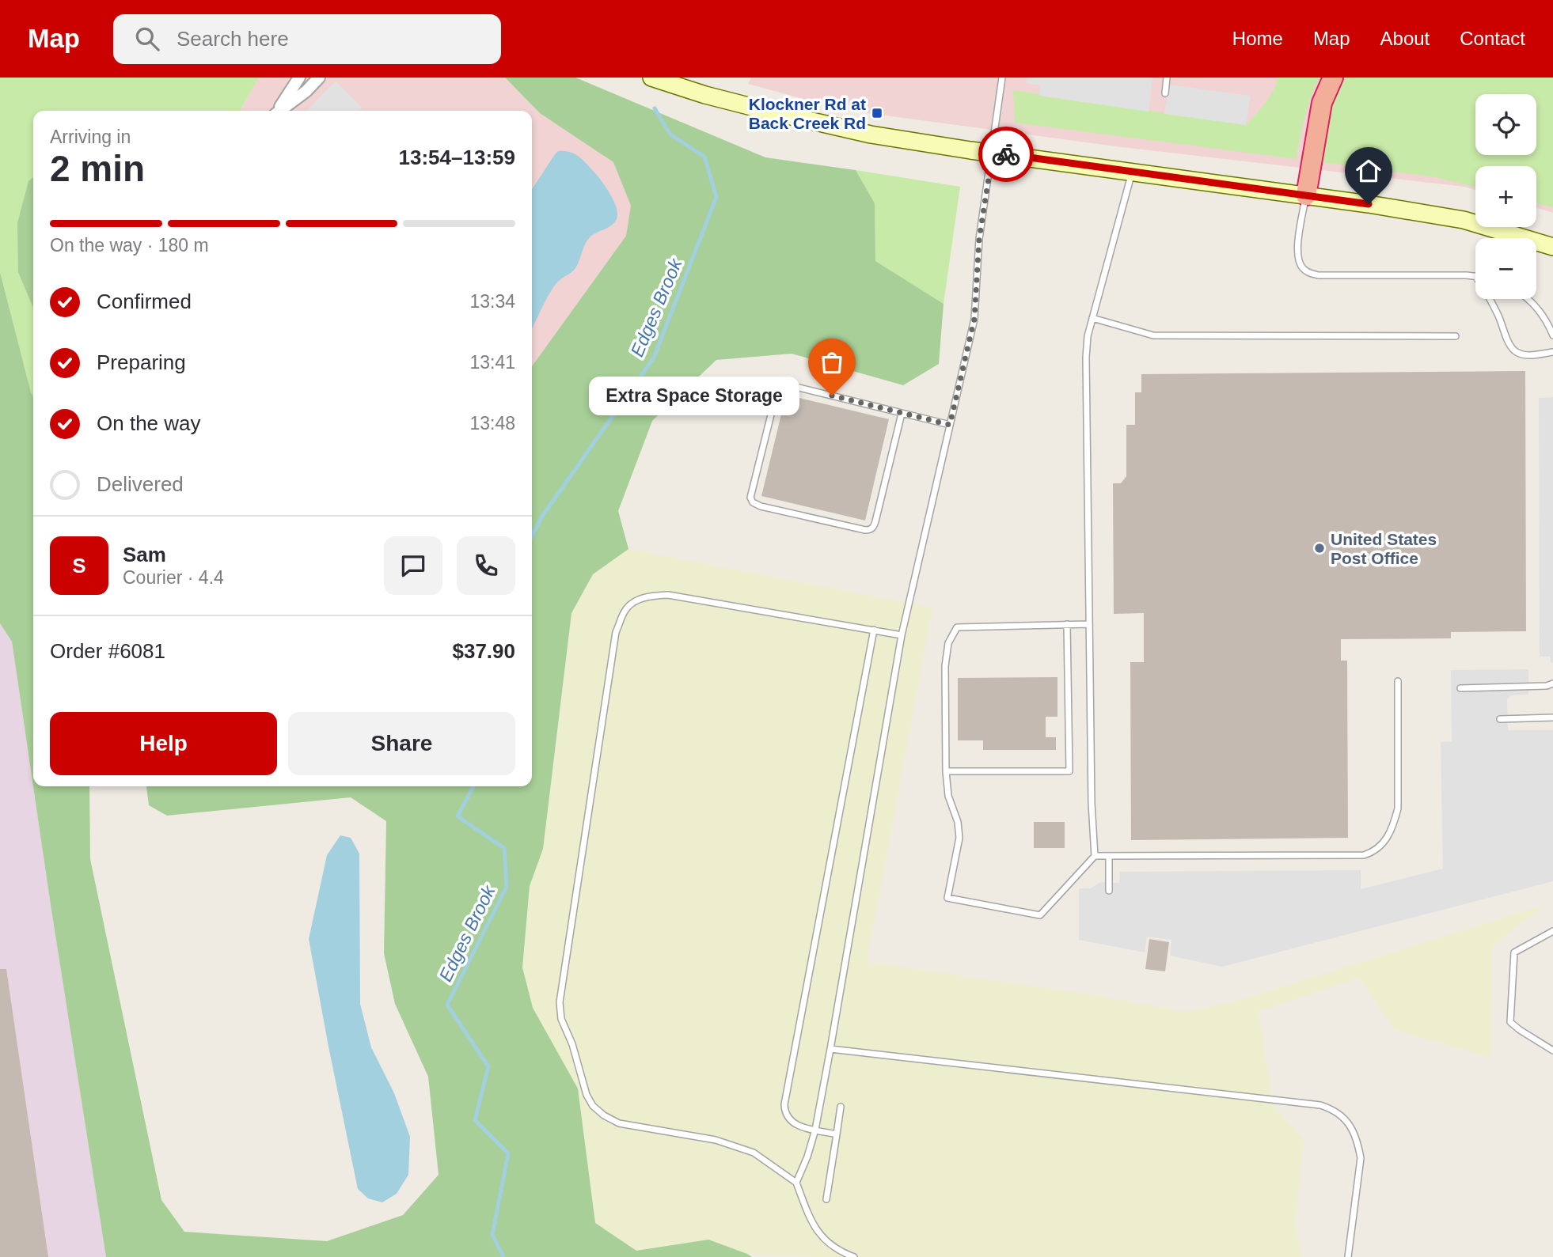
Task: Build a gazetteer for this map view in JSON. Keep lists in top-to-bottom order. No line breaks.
{"water":["Edges Brook"],"places":{"transit":["Klockner Rd at Back Creek Rd"],"other":["Extra Space Storage","United States Post Office"]},"page":{"header":"Map","search":"Search here","nav":["Home","Map","About","Contact"],"map_buttons":["+","−"],"heading":["2 min","Arriving in","13:54–13:59"],"panel":["Sam","Courier · 4.4","Order #6081","$37.90"],"bar":"On the way · 180 m","list":[["Confirmed","13:34"],["Preparing","13:41"],["On the way","13:48"],"Delivered"],"bubble":"Extra Space Storage","round":"S","buttons":["Help","Share"]}}
